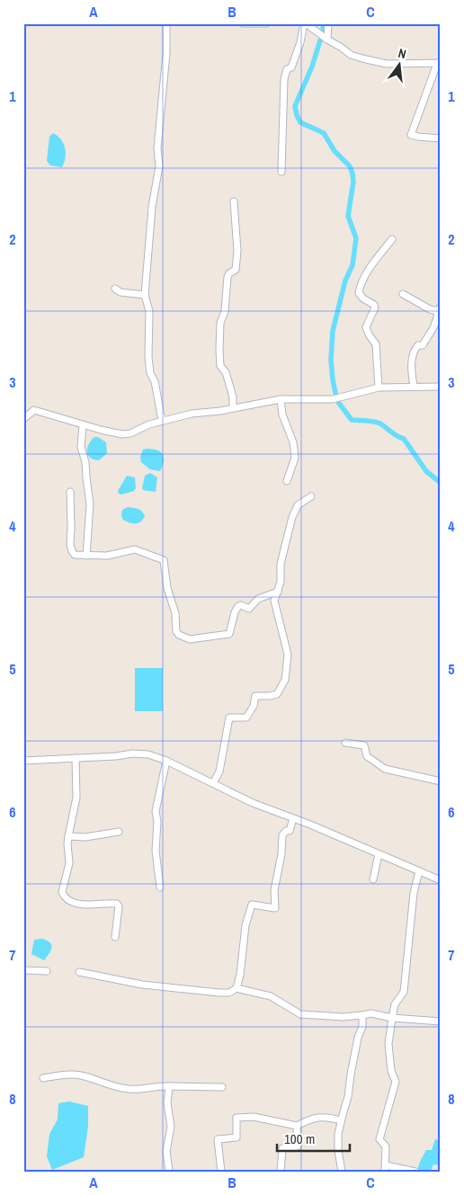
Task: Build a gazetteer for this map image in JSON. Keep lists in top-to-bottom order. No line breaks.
{"scale_bar":"100 m","north":"top","grid":{"columns":["A","B","C"],"rows":["1","2","3","4","5","6","7","8"]}}
